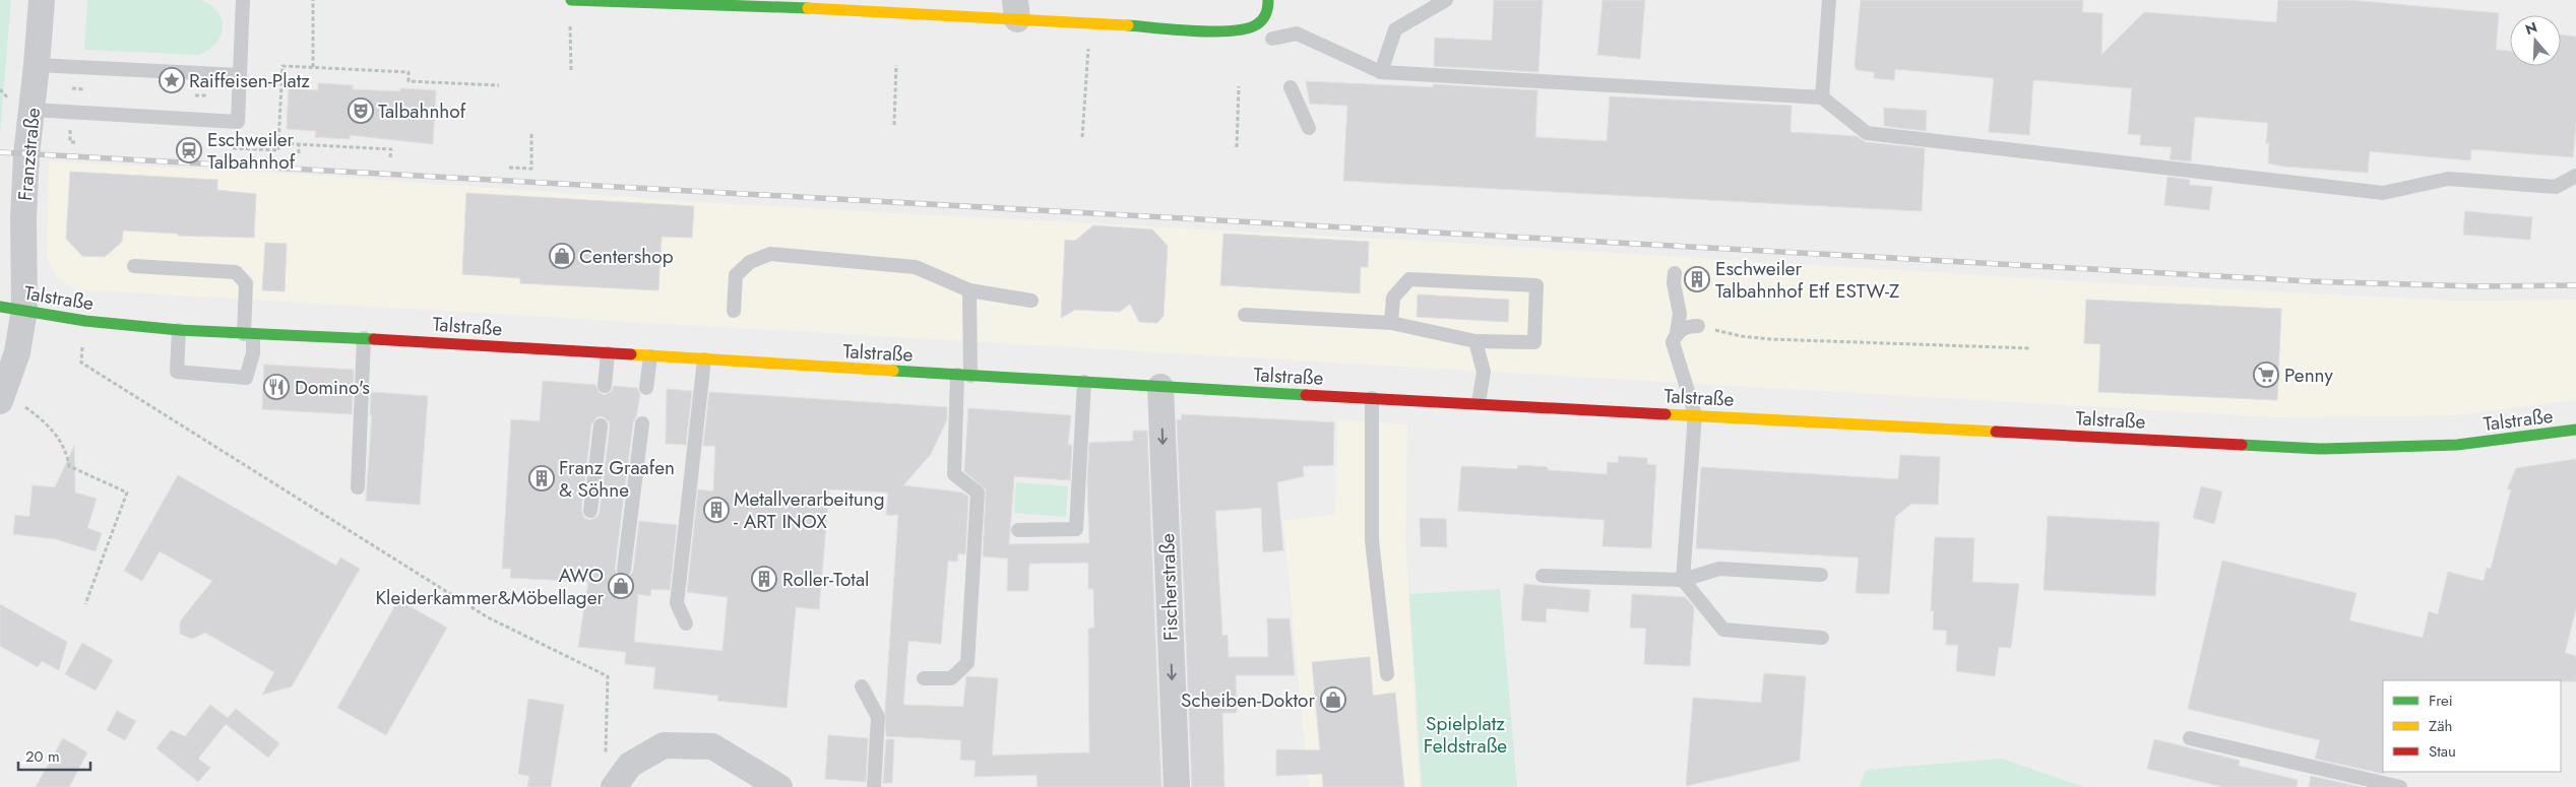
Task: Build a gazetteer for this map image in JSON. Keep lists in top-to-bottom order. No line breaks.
{"streets":{"main road":["Talstraße"],"street":["Franzstraße","Fischerstraße"]},"crossings":[["Franzstraße","Talstraße"],["Talstraße","Fischerstraße"]],"one_way":["Fischerstraße"],"parks":["Spielplatz Feldstraße"],"places":{"place":["Raiffeisen-Platz"],"theatre":["Talbahnhof"],"station":["Eschweiler Talbahnhof"],"shop":["Centershop","AWO Kleiderkammer&Möbellager","Scheiben-Doktor"],"building":["Eschweiler Talbahnhof Etf ESTW-Z","Franz Graafen & Söhne","Metallverarbeitung - ART INOX","Roller-Total"],"supermarket":["Penny"],"restaurant":["Domino's"]},"legend":["Frei","Zäh","Stau"],"scale_bar":"20 m","north":"top"}
